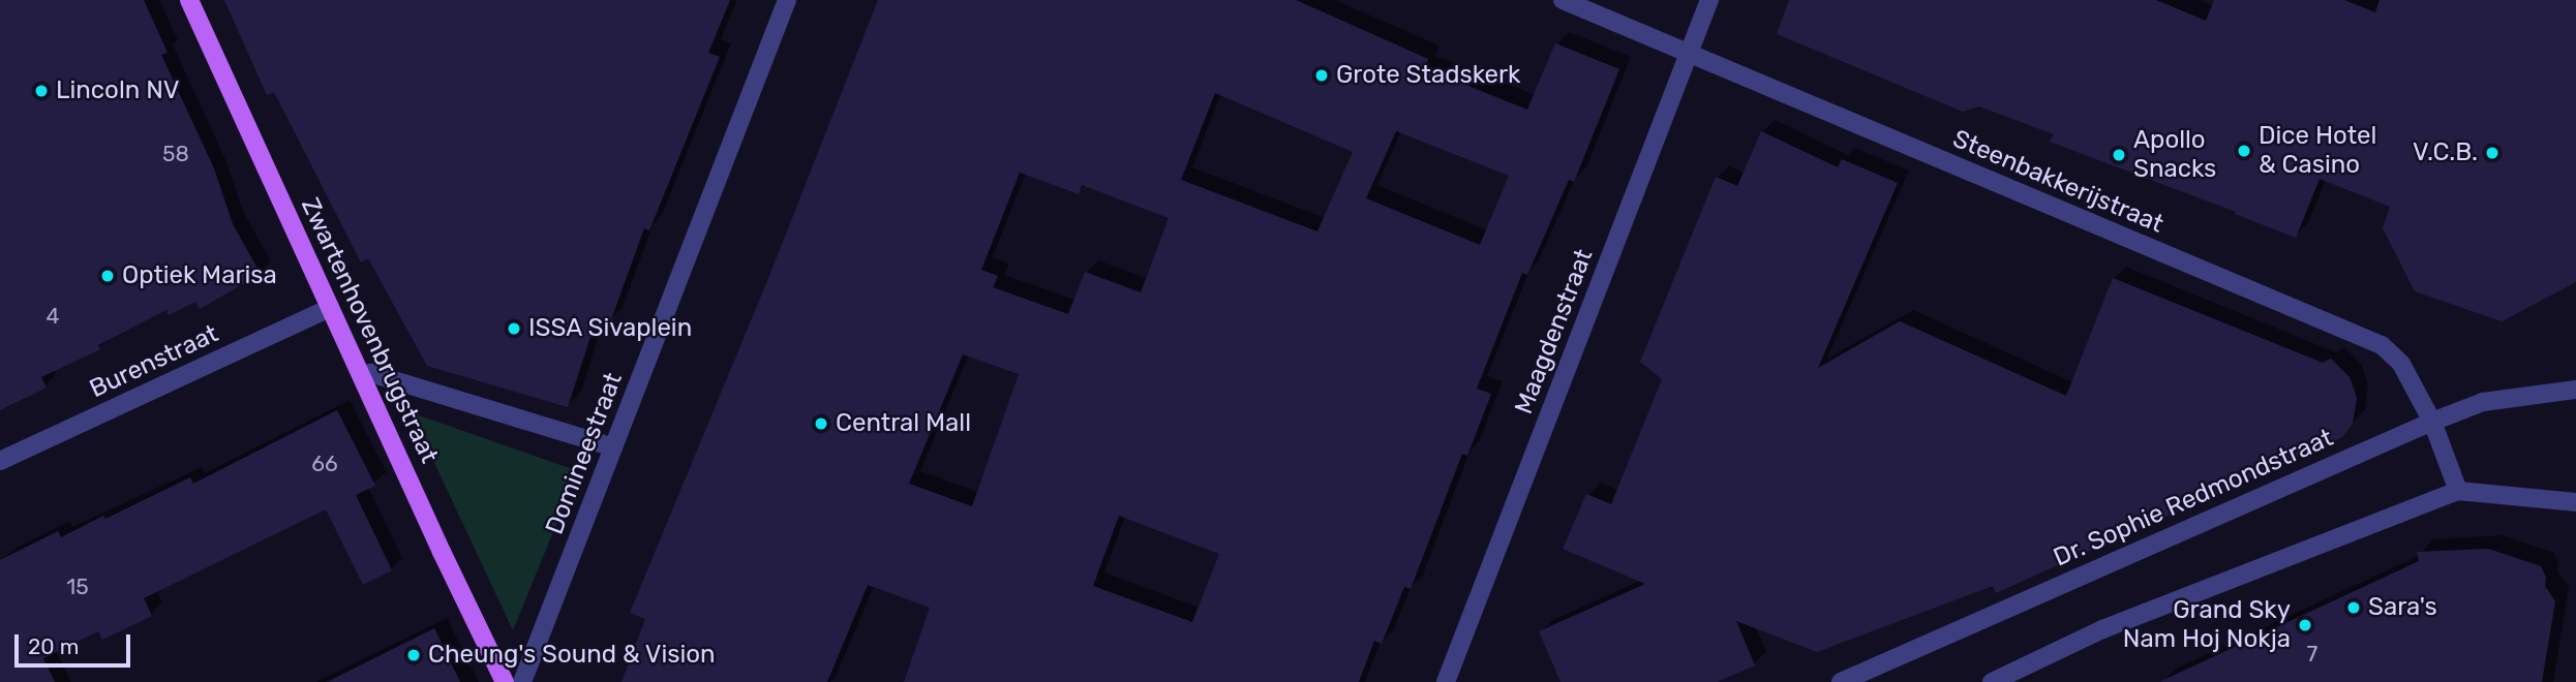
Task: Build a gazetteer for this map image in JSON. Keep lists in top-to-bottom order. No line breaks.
{"streets":{"main road":["Zwartenhovenbrugstraat"],"street":["Steenbakkerijstraat","Maagdenstraat","Burenstraat","Domineestraat","Dr. Sophie Redmondstraat"]},"crossings":[["Steenbakkerijstraat","Maagdenstraat"],["Steenbakkerijstraat","Dr. Sophie Redmondstraat"],["Zwartenhovenbrugstraat","Burenstraat"]],"places":["Grote Stadskerk","Lincoln NV","Dice Hotel & Casino","V.C.B.","Apollo Snacks","Optiek Marisa","ISSA Sivaplein","Central Mall","Sara's","Grand Sky Nam Hoj Nokja","Cheung's Sound & Vision"],"house_numbers":["58","4","66","15","7"],"scale_bar":"20 m"}
